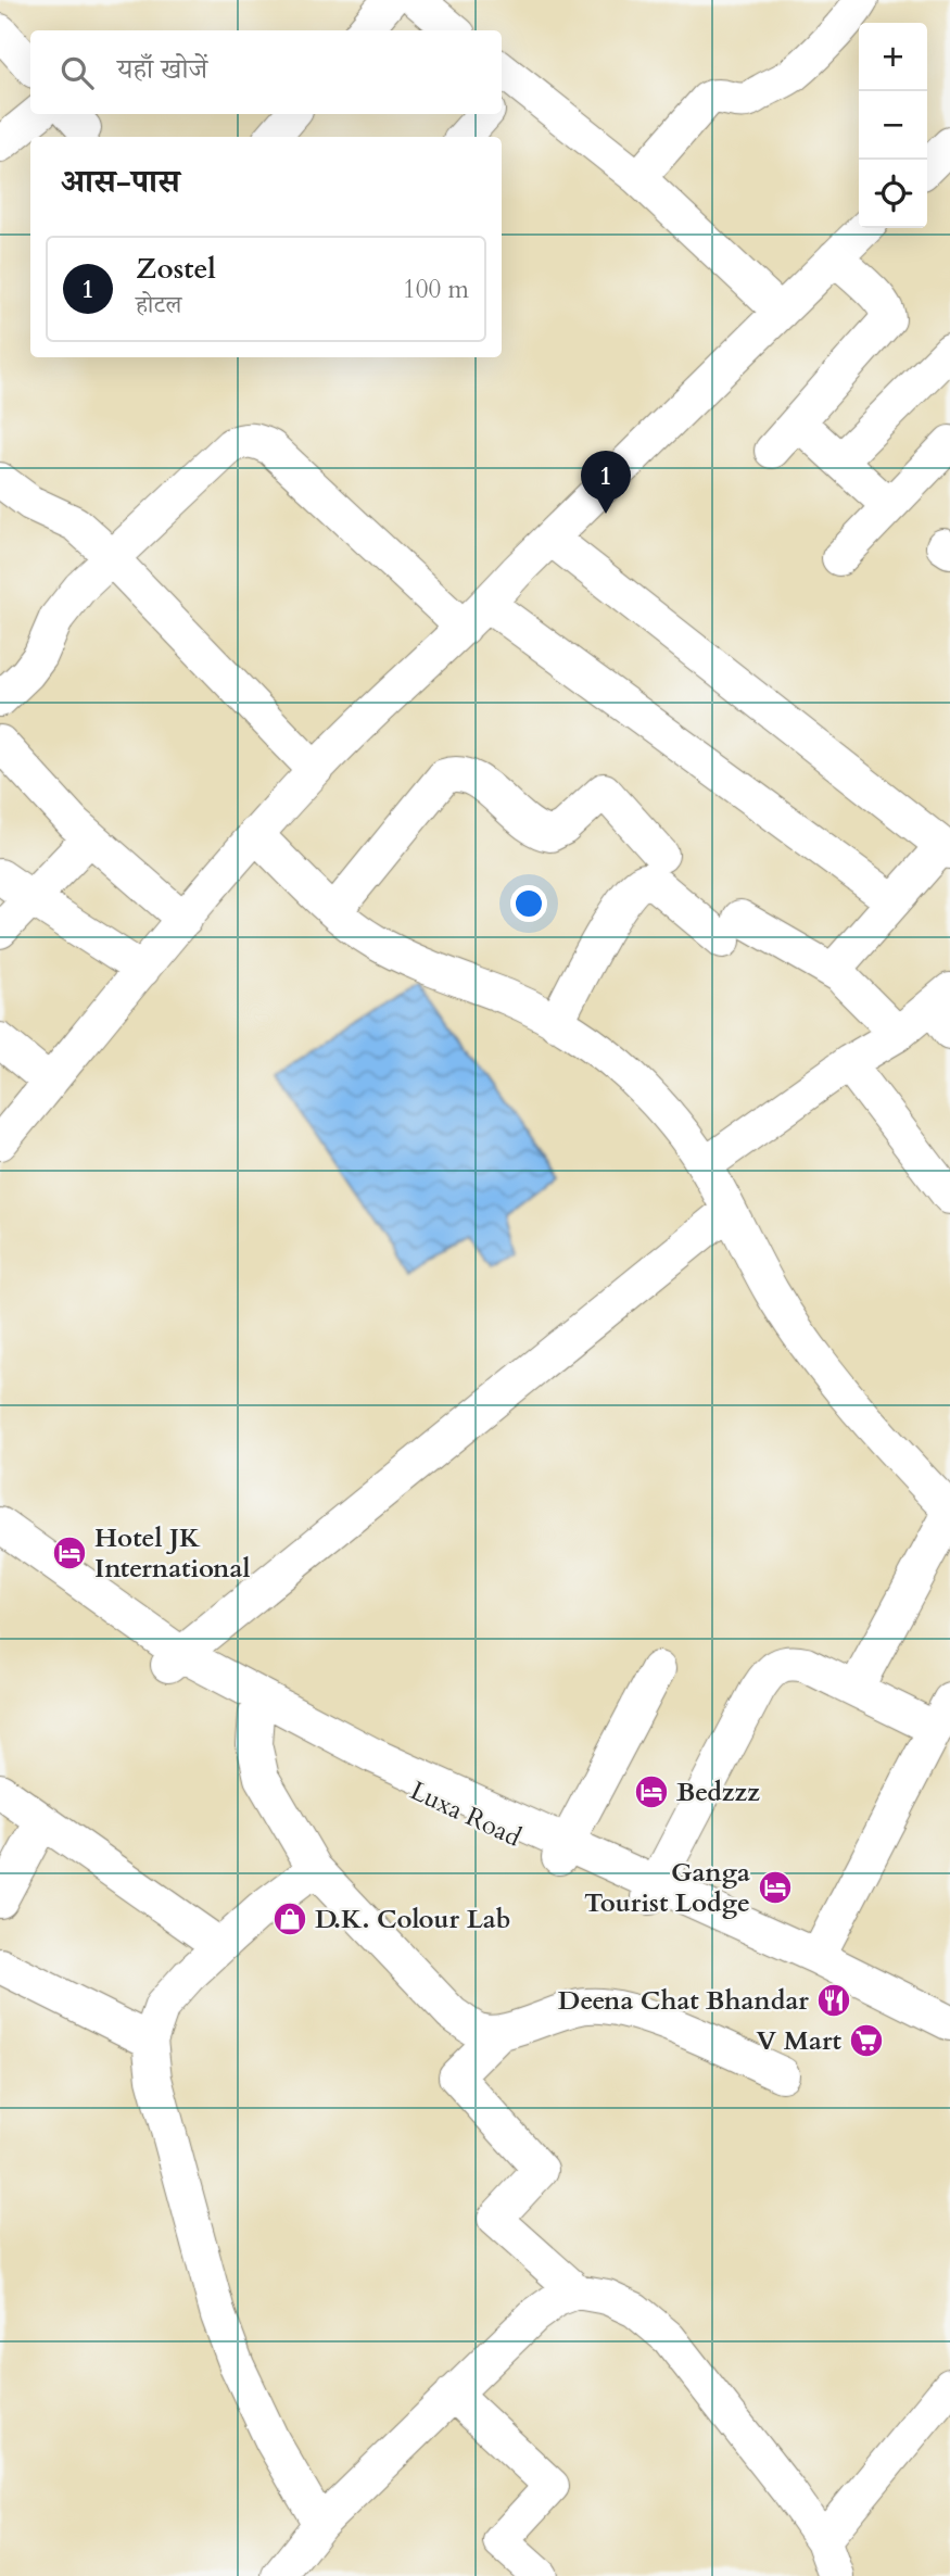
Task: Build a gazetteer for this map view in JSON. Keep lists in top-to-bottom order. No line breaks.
{"streets":{"street":["Luxa Road"]},"places":{"hotel":["Hotel JK International","Bedzzz","Ganga Tourist Lodge"],"shop":["D.K. Colour Lab"],"restaurant":["Deena Chat Bhandar"],"supermarket":["V Mart"]},"page":{"map_buttons":["+","−"],"search":"यहाँ खोजें","heading":"आस-पास","list":[{"mark":"1","name":"Zostel","note":"होटल","value":"100 m"}],"pins":"1"}}
